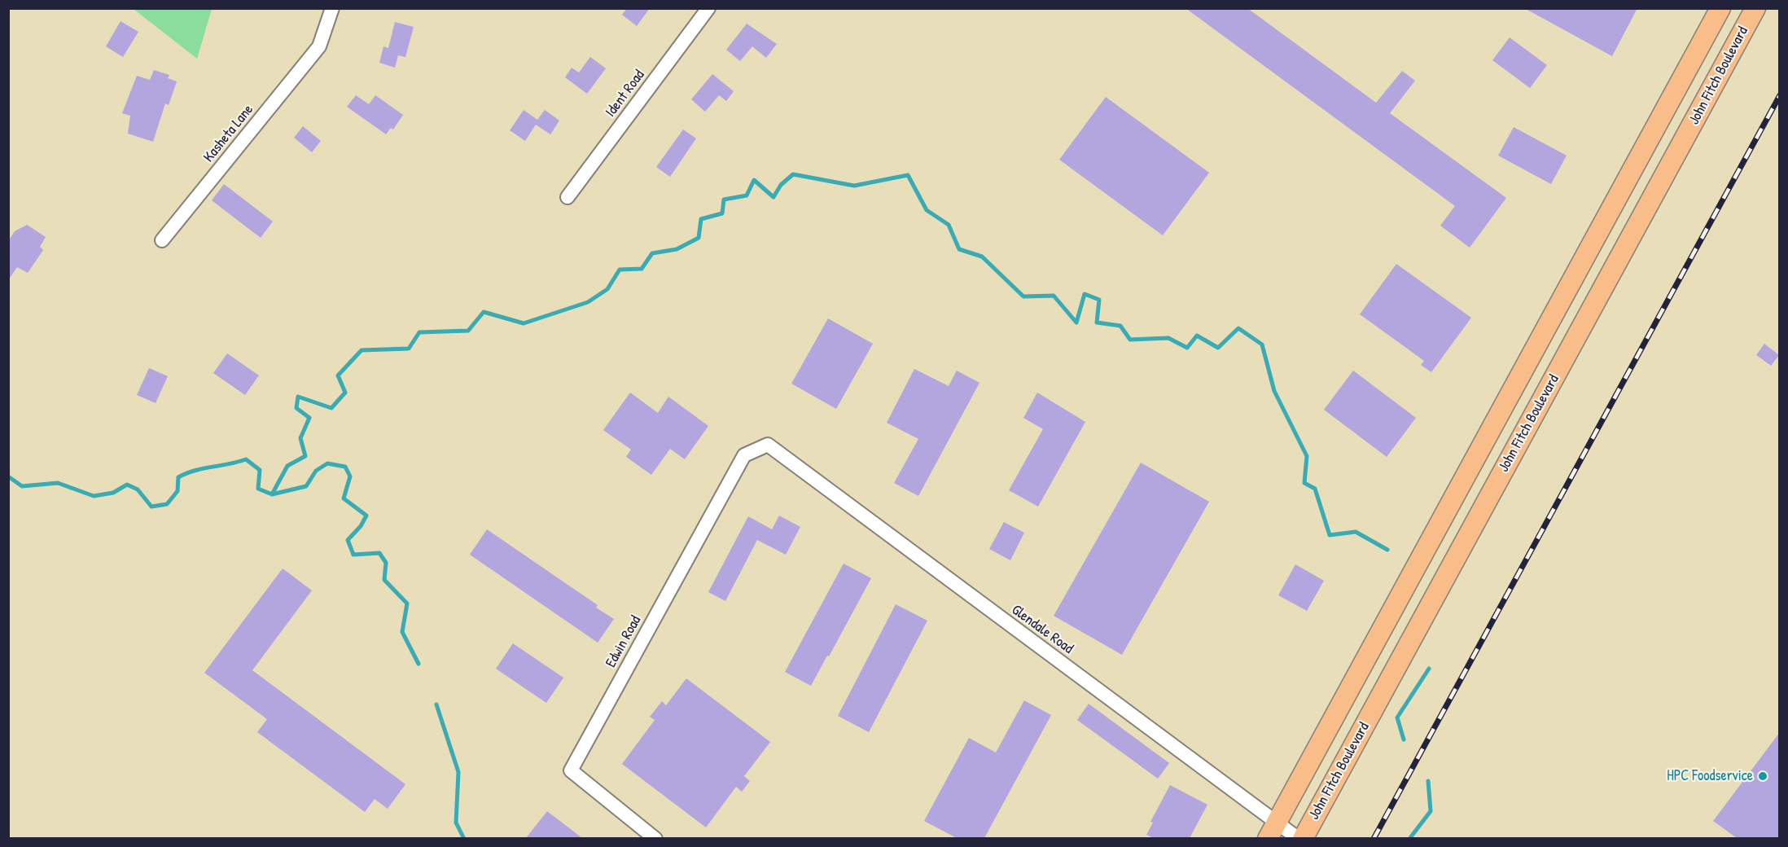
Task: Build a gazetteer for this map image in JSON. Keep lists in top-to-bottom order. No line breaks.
{"streets":{"highway":["John Fitch Boulevard"],"street":["Ident Road","Kasheta Lane","Glendale Road","Edwin Road"]},"crossings":[["John Fitch Boulevard","Glendale Road"],["Glendale Road","Edwin Road"]],"places":["HPC Foodservice"]}
